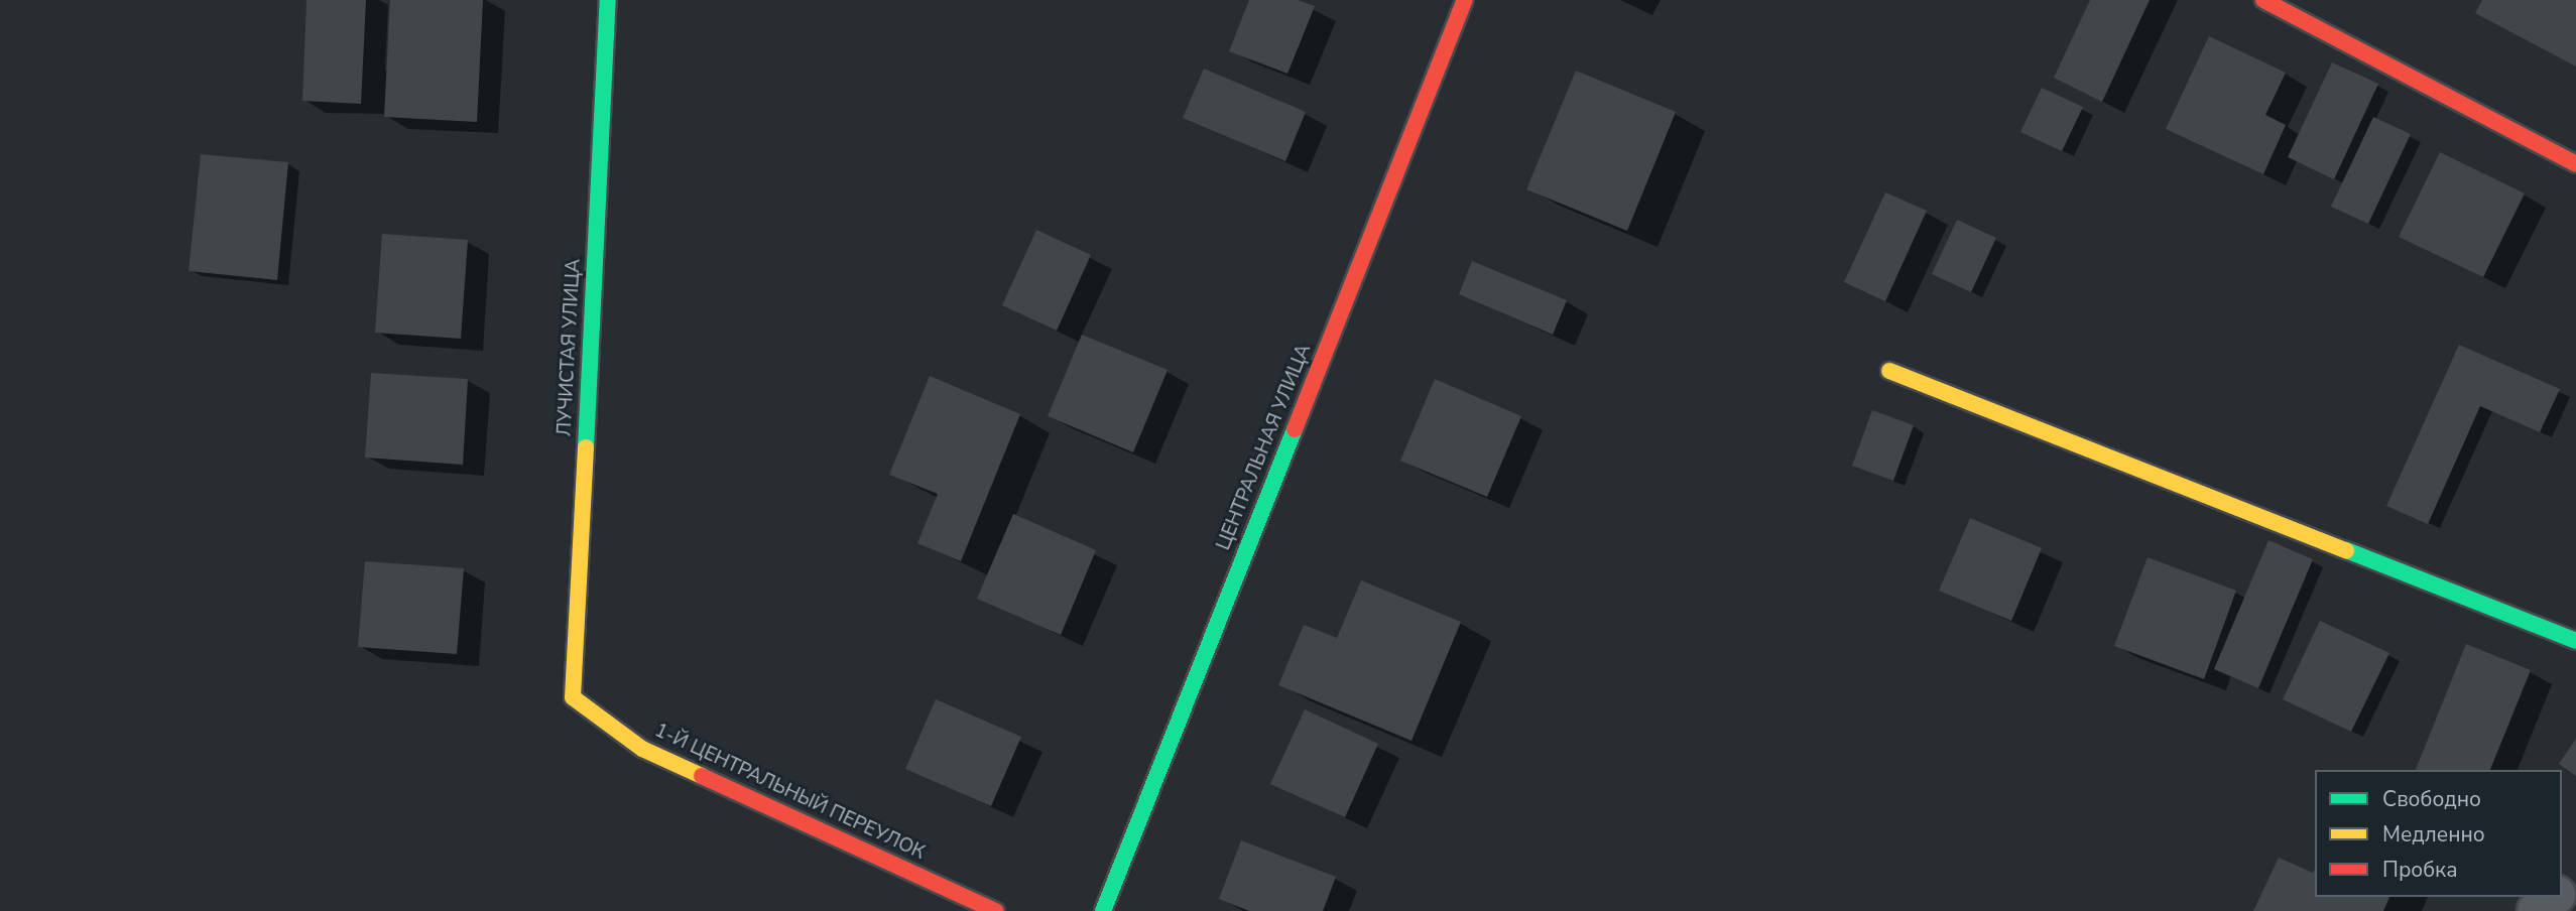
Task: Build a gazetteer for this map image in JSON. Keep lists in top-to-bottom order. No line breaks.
{"streets":{"street":["ЛУЧИСТАЯ УЛИЦА","ЦЕНТРАЛЬНАЯ УЛИЦА","1-Й ЦЕНТРАЛЬНЫЙ ПЕРЕУЛОК"]},"crossings":[["ЛУЧИСТАЯ УЛИЦА","1-Й ЦЕНТРАЛЬНЫЙ ПЕРЕУЛОК"]],"legend":["Свободно","Медленно","Пробка"]}
